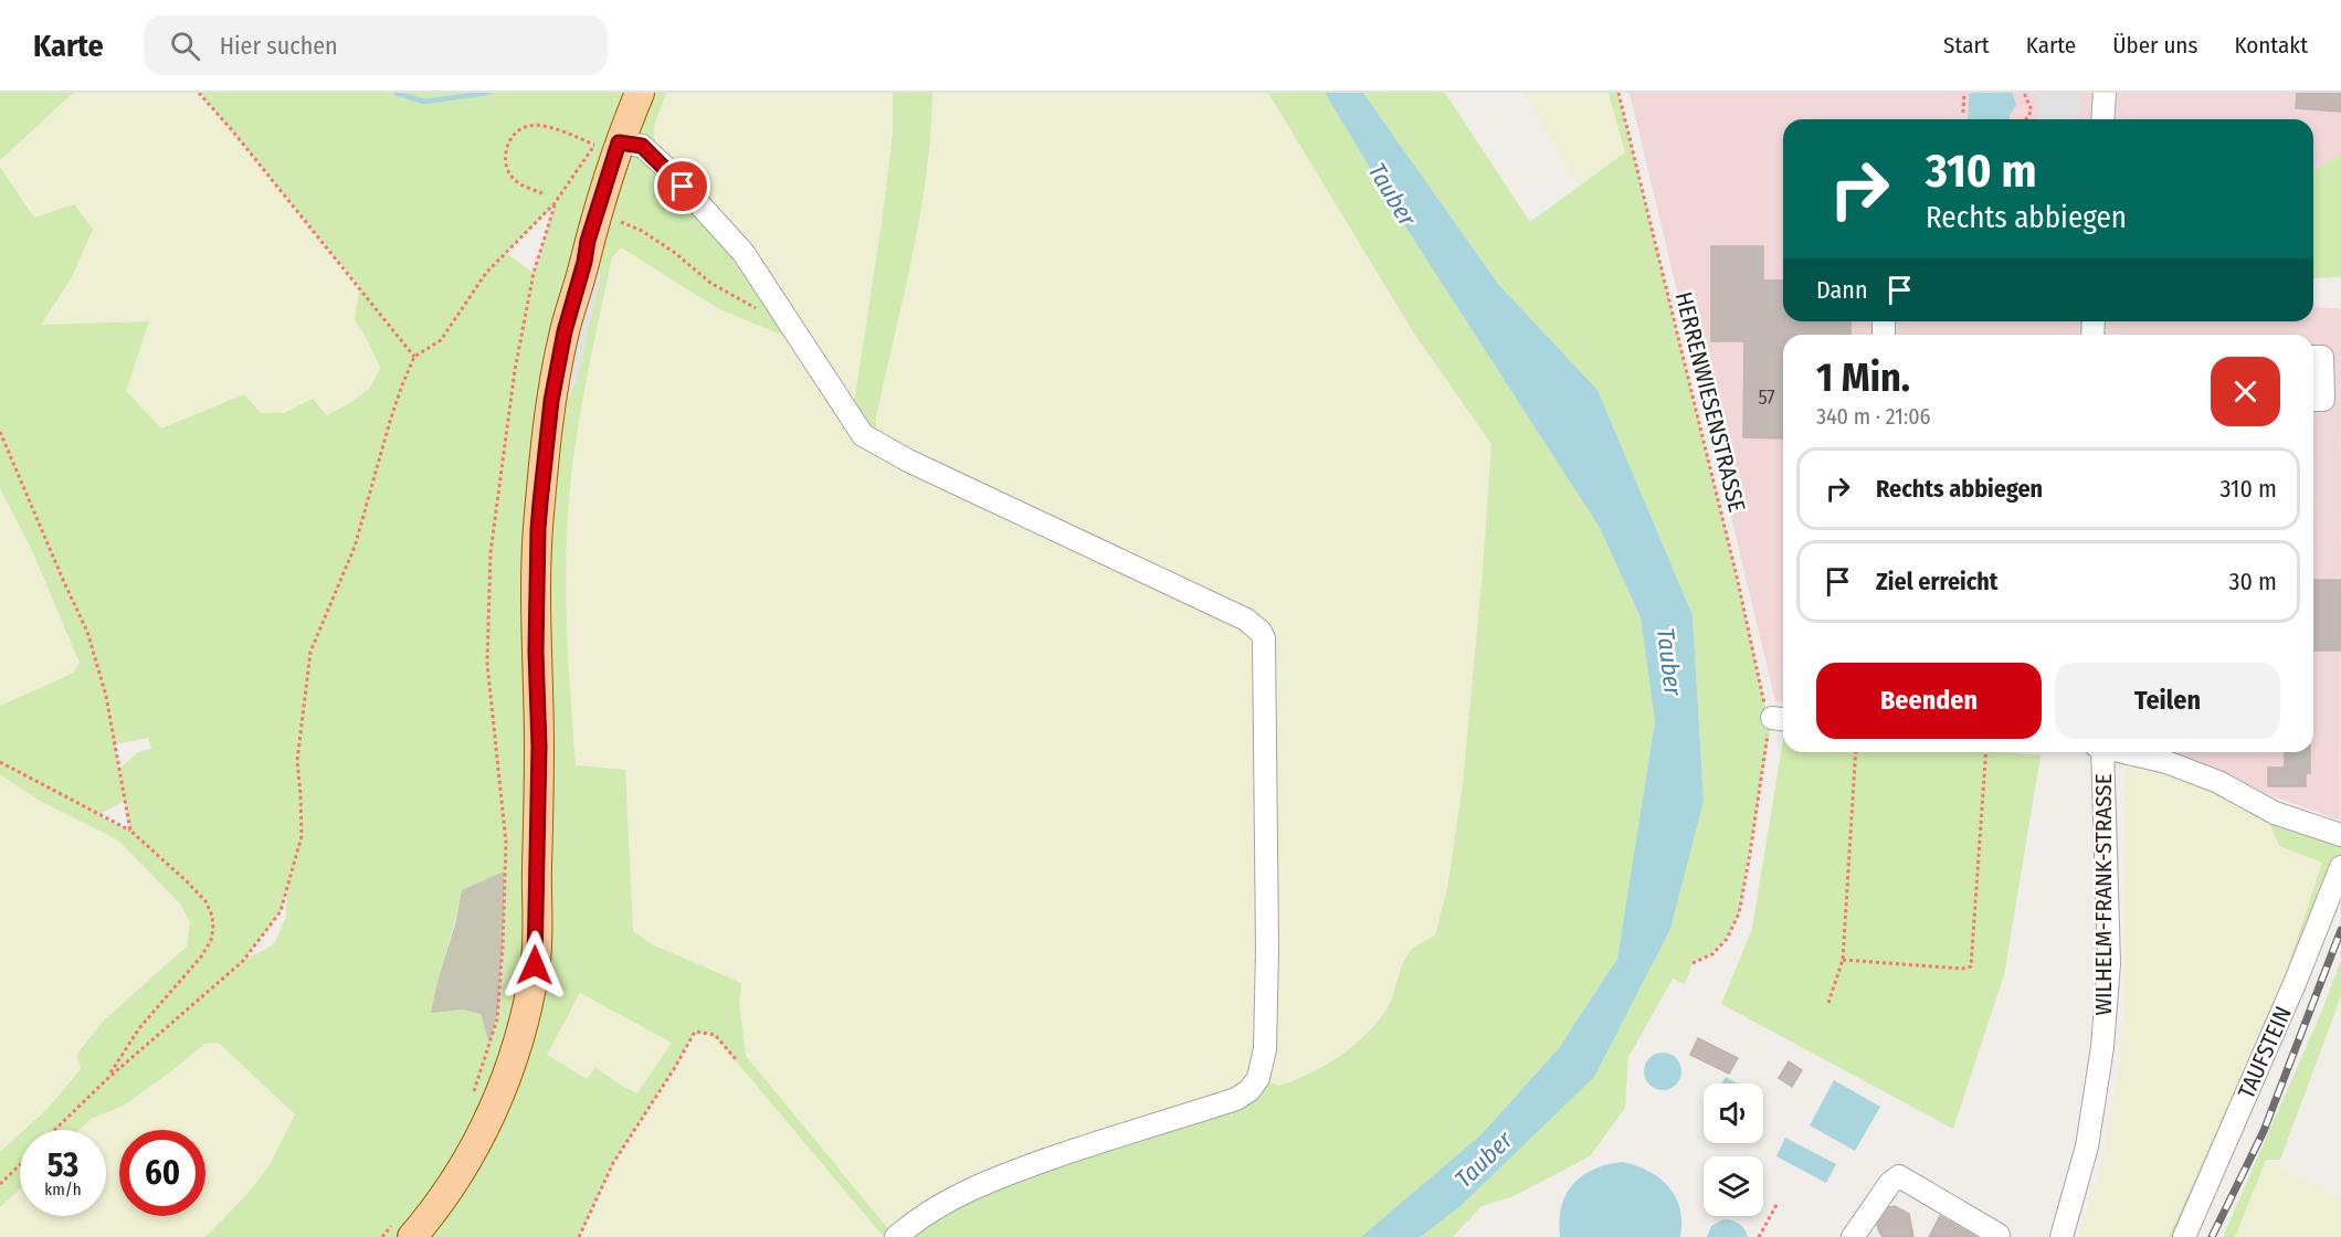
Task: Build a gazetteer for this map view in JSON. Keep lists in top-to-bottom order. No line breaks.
{"streets":{"street":["WILHELM-FRANK-STRASSE","TAUFSTEIN"],"path":["HERRENWIESENSTRASSE"]},"water":["Tauber"],"house_numbers":["57"],"page":{"header":"Karte","search":"Hier suchen","nav":["Start","Karte","Über uns","Kontakt"],"turn":["310 m","Rechts abbiegen"],"then":"Dann","heading":["1 Min.","340 m · 21:06"],"list":[{"name":"Rechts abbiegen","value":"310 m"},{"name":"Ziel erreicht","value":"30 m"}],"buttons":["Beenden","Teilen"],"speed":"53 km/h","limit":"60"}}
